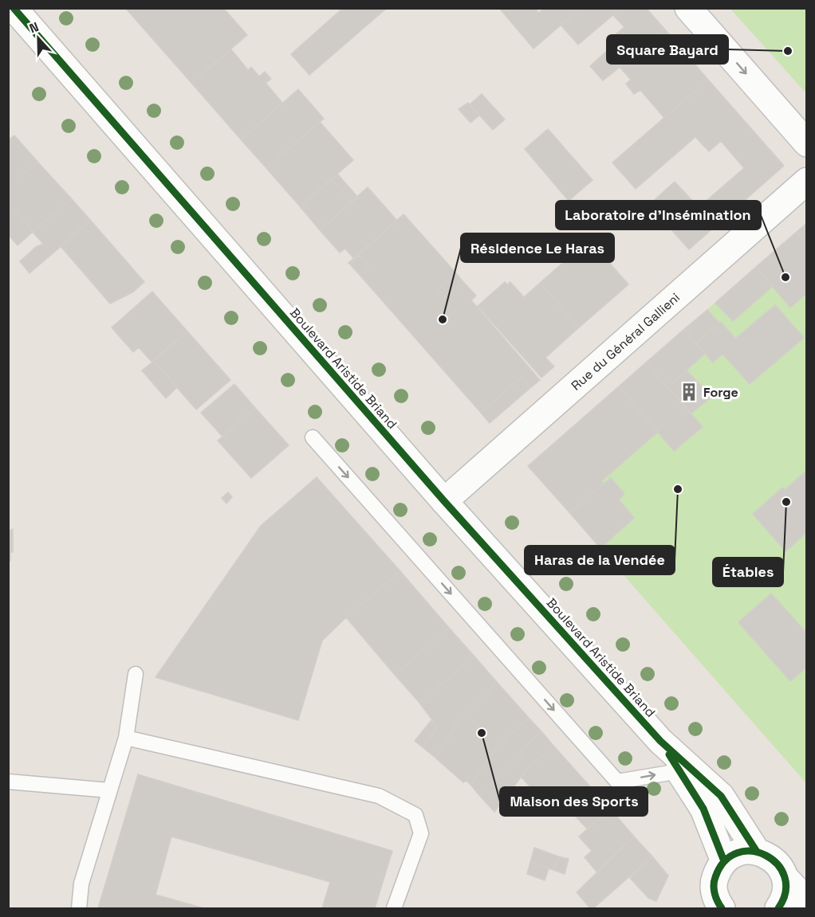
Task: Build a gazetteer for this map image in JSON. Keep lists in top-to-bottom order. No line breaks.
{"streets":{"main road":["Rue du Général Gallieni","Boulevard Aristide Briand"]},"crossings":[["Rue du Général Gallieni","Boulevard Aristide Briand"]],"places":{"other":["Square Bayard","Laboratoire d'Insémination","Résidence Le Haras","Haras de la Vendée","Étables","Maison des Sports"],"building":["Forge"]},"north":"top"}
